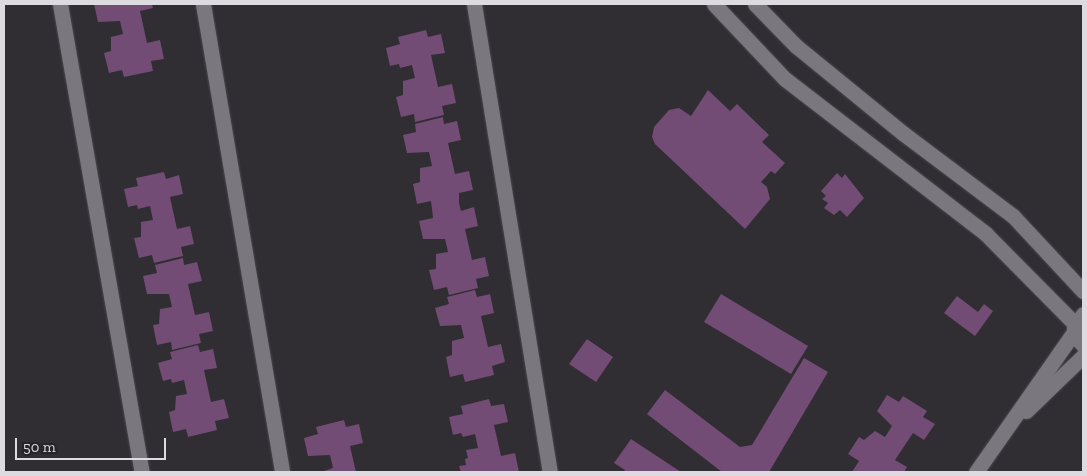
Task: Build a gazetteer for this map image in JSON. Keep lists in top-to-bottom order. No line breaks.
{"scale_bar":"50 m"}
